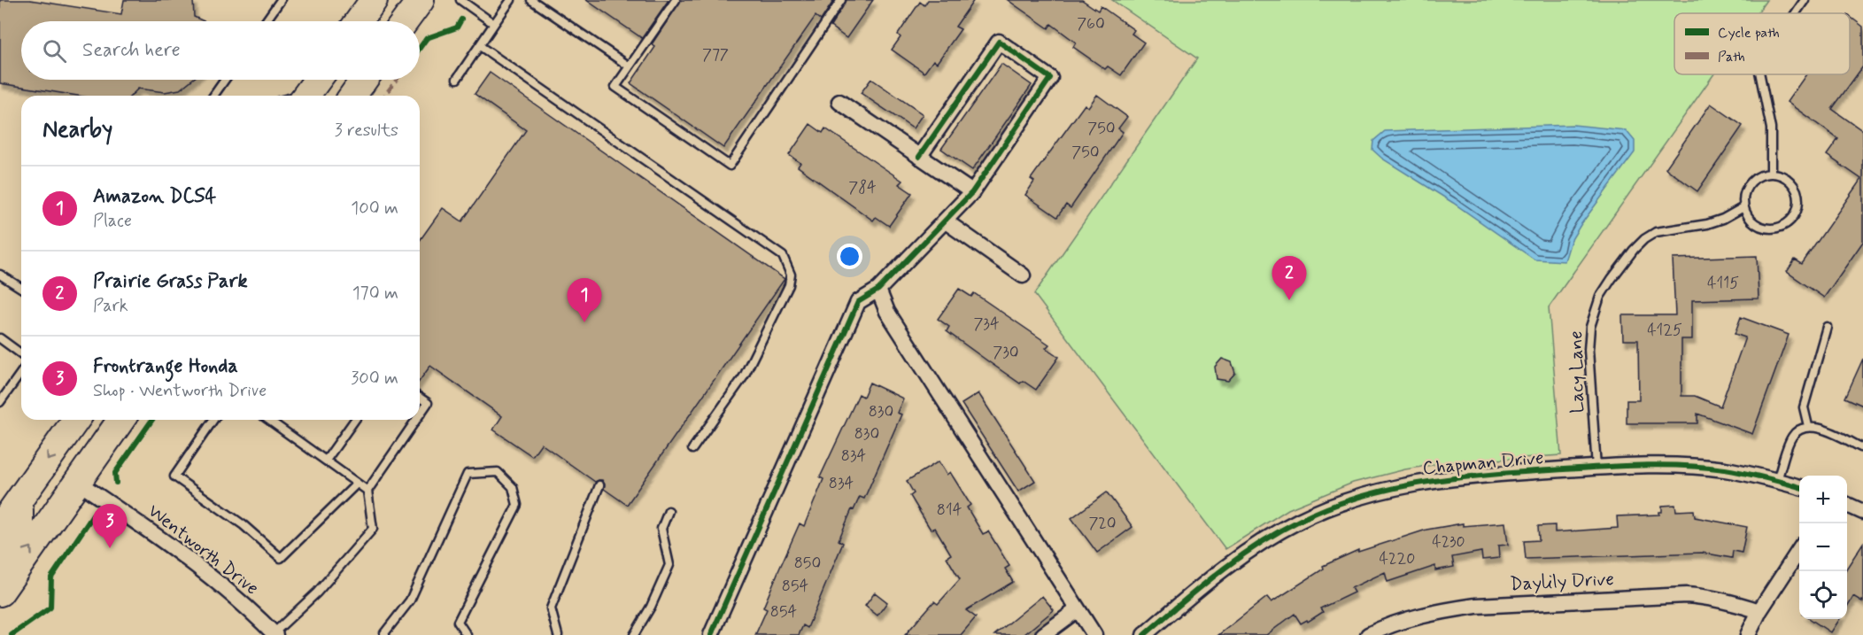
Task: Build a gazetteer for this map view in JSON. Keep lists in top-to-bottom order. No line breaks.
{"streets":{"street":["Chapman Drive","Wentworth Drive","Daylily Drive"],"lane":["Lacy Lane"]},"crossings":[["Lacy Lane","Chapman Drive"]],"house_numbers":["760","777","750","750","784","4115","734","4125","730","830","830","834","834","814","720","4230","4220","850","854","854"],"legend":["Cycle path","Path"],"page":{"search":"Search here","heading":["Nearby","3 results"],"list":[{"mark":"1","name":"Amazon DCS4","note":"Place","value":"100 m"},{"mark":"2","name":"Prairie Grass Park","note":"Park","value":"170 m"},{"mark":"3","name":"Frontrange Honda","note":"Shop · Wentworth Drive","value":"300 m"}],"pins":["2","1","3"],"map_buttons":["+","−"]}}
